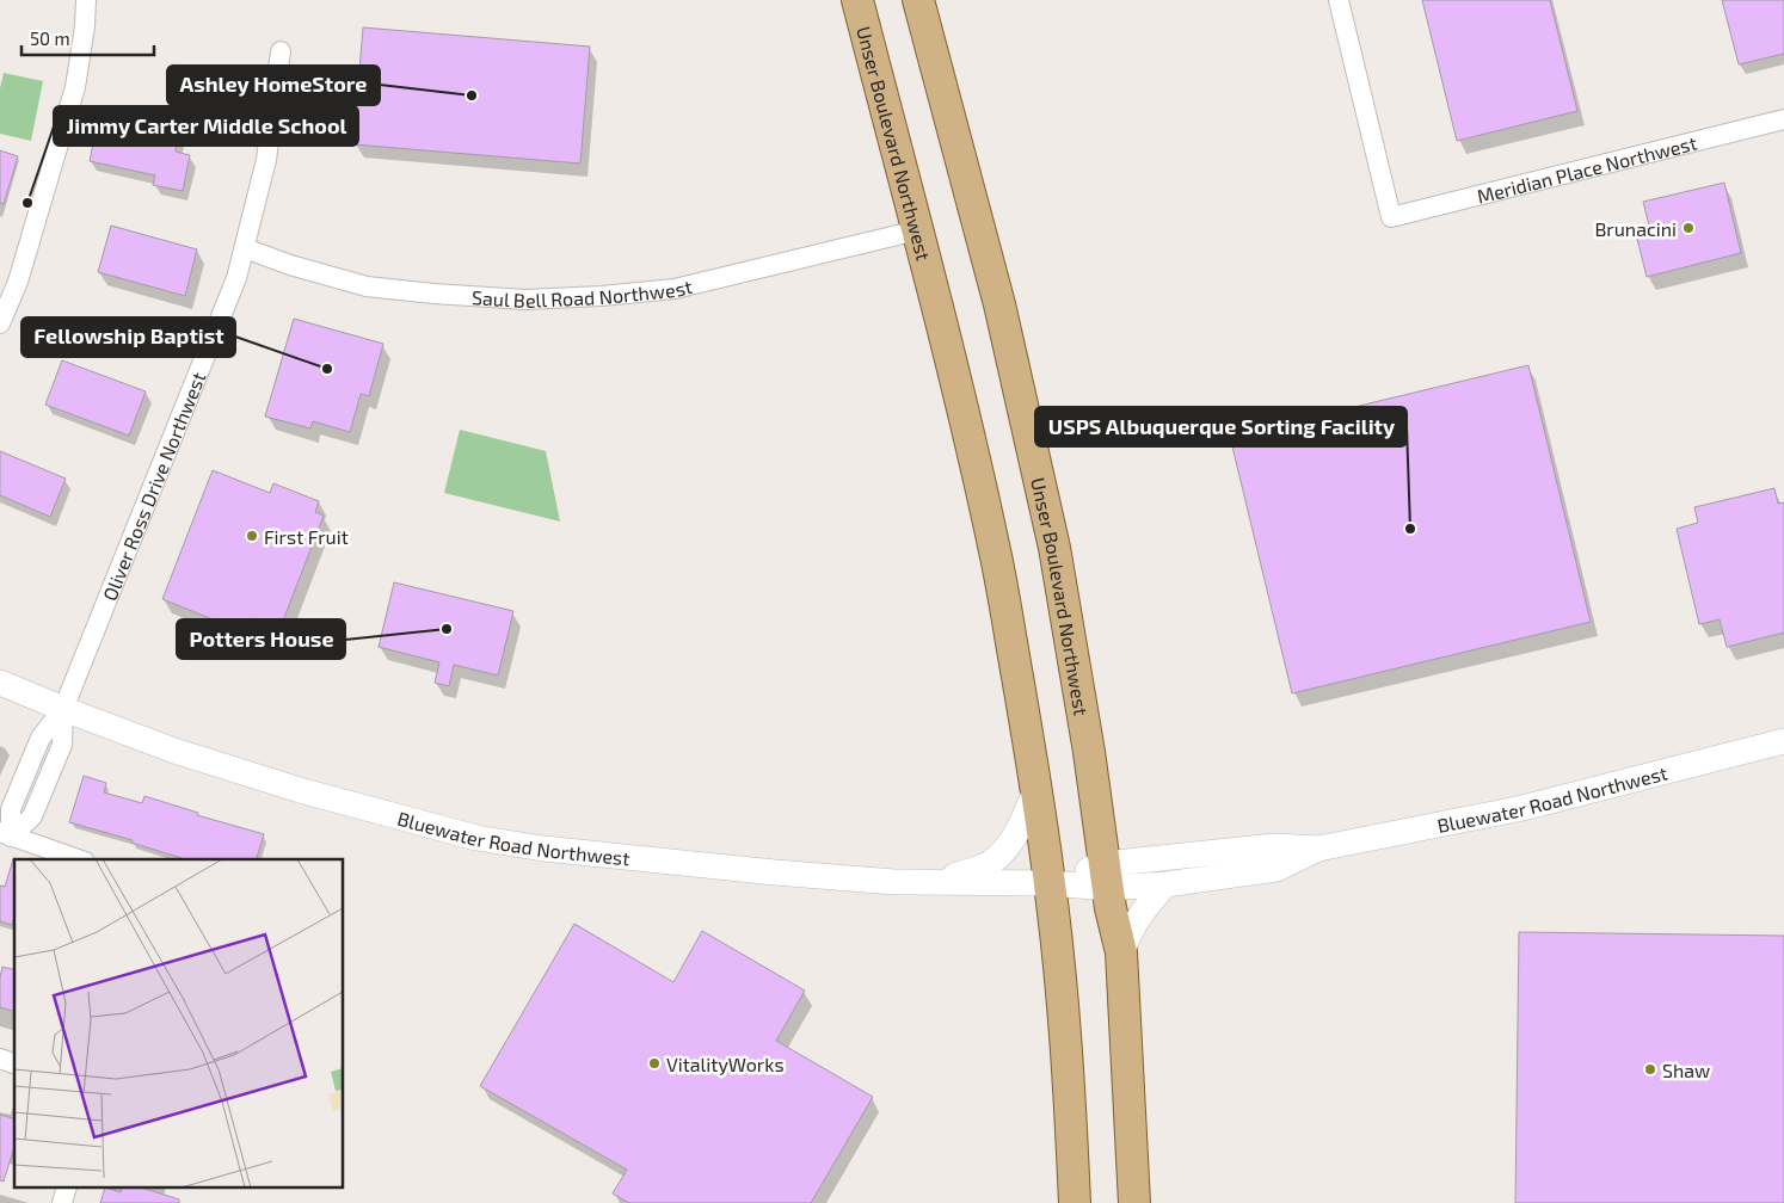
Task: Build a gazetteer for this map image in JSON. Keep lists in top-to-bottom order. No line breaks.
{"streets":{"main road":["Unser Boulevard Northwest"],"street":["Meridian Place Northwest","Saul Bell Road Northwest","Oliver Ross Drive Northwest","Bluewater Road Northwest"]},"crossings":[["Unser Boulevard Northwest","Saul Bell Road Northwest"],["Unser Boulevard Northwest","Bluewater Road Northwest"],["Saul Bell Road Northwest","Oliver Ross Drive Northwest"],["Oliver Ross Drive Northwest","Bluewater Road Northwest"]],"places":["Ashley HomeStore","Jimmy Carter Middle School","Brunacini","Fellowship Baptist","USPS Albuquerque Sorting Facility","First Fruit","Potters House","VitalityWorks","Shaw"],"scale_bar":"50 m"}
